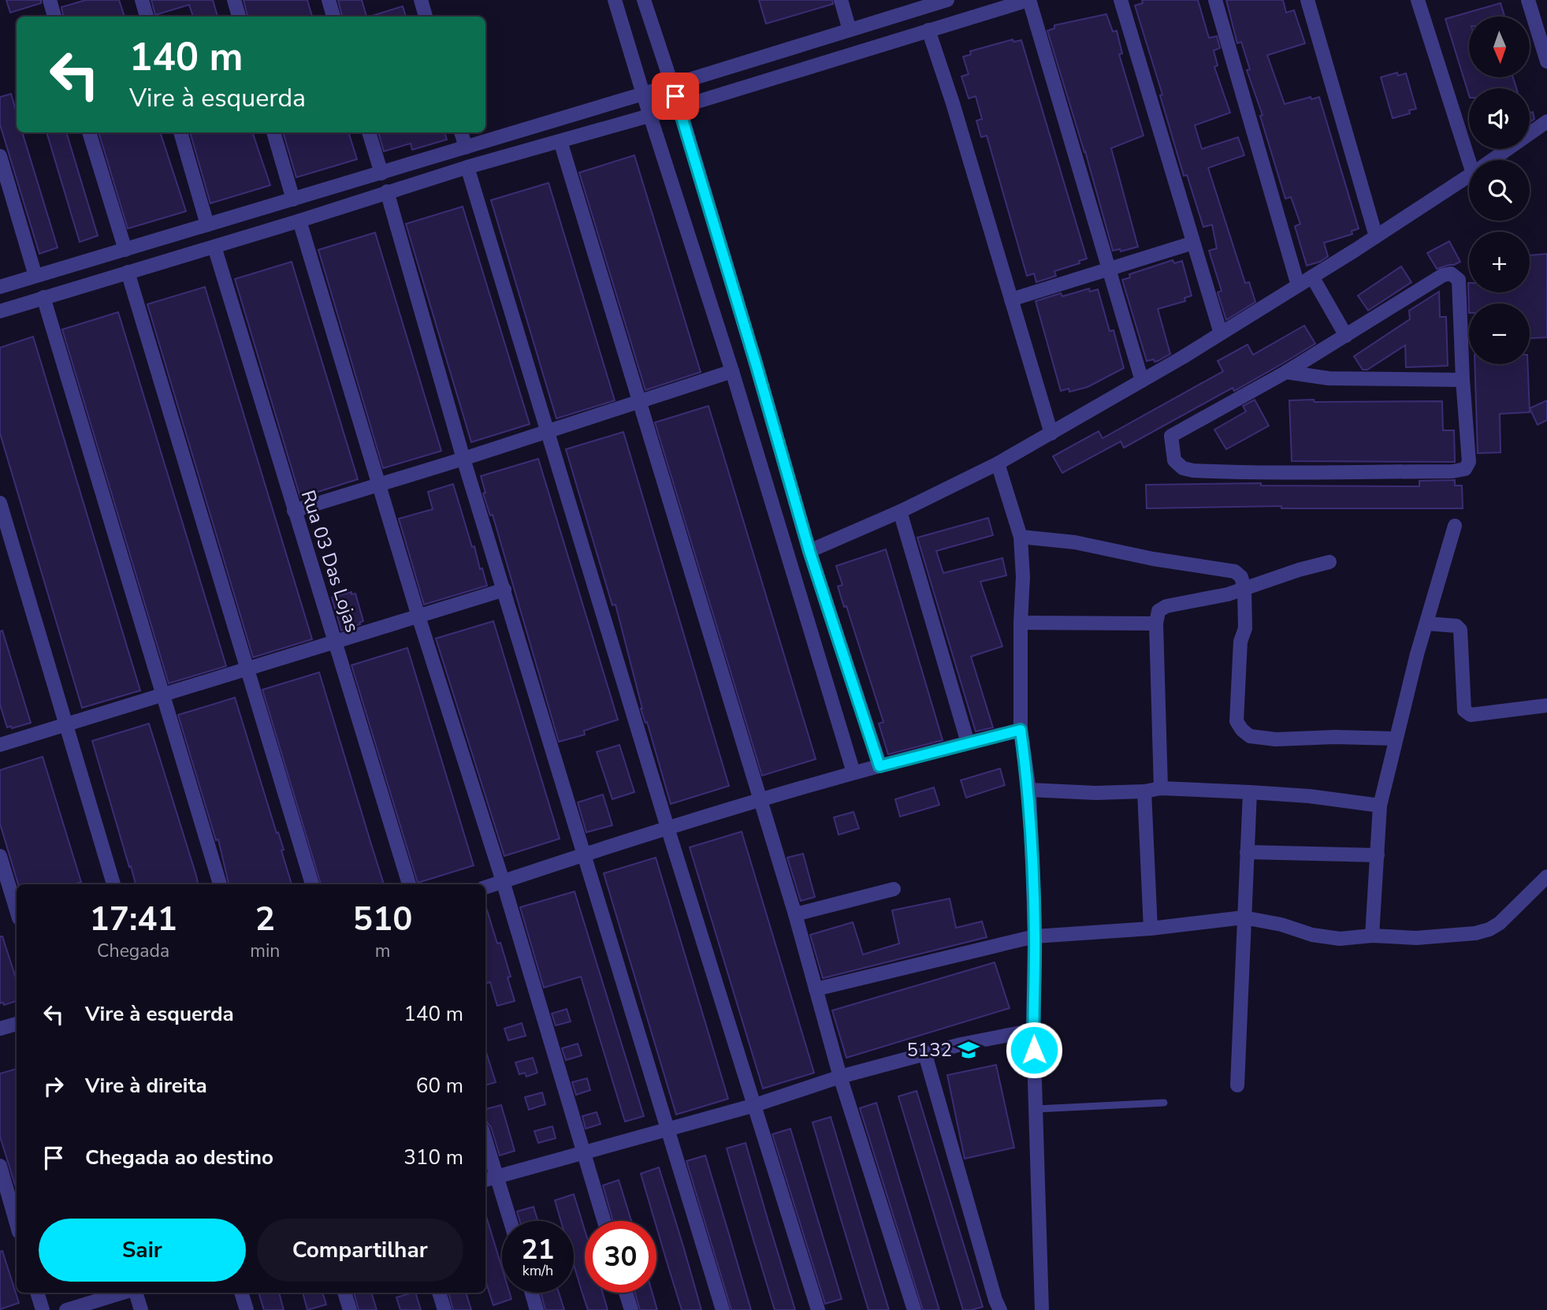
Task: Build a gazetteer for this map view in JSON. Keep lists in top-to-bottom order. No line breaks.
{"streets":{"street":["Rua 03 Das Lojas"]},"places":{"school or university":["5132"]},"north":"bottom","page":{"map_buttons":["+","−"],"turn":["140 m","Vire à esquerda"],"eta":["17:41","Chegada","2","min","510","m"],"list":[{"name":"Vire à esquerda","value":"140 m"},{"name":"Vire à direita","value":"60 m"},{"name":"Chegada ao destino","value":"310 m"}],"buttons":["Sair","Compartilhar"],"speed":"21 km/h","limit":"30"}}
